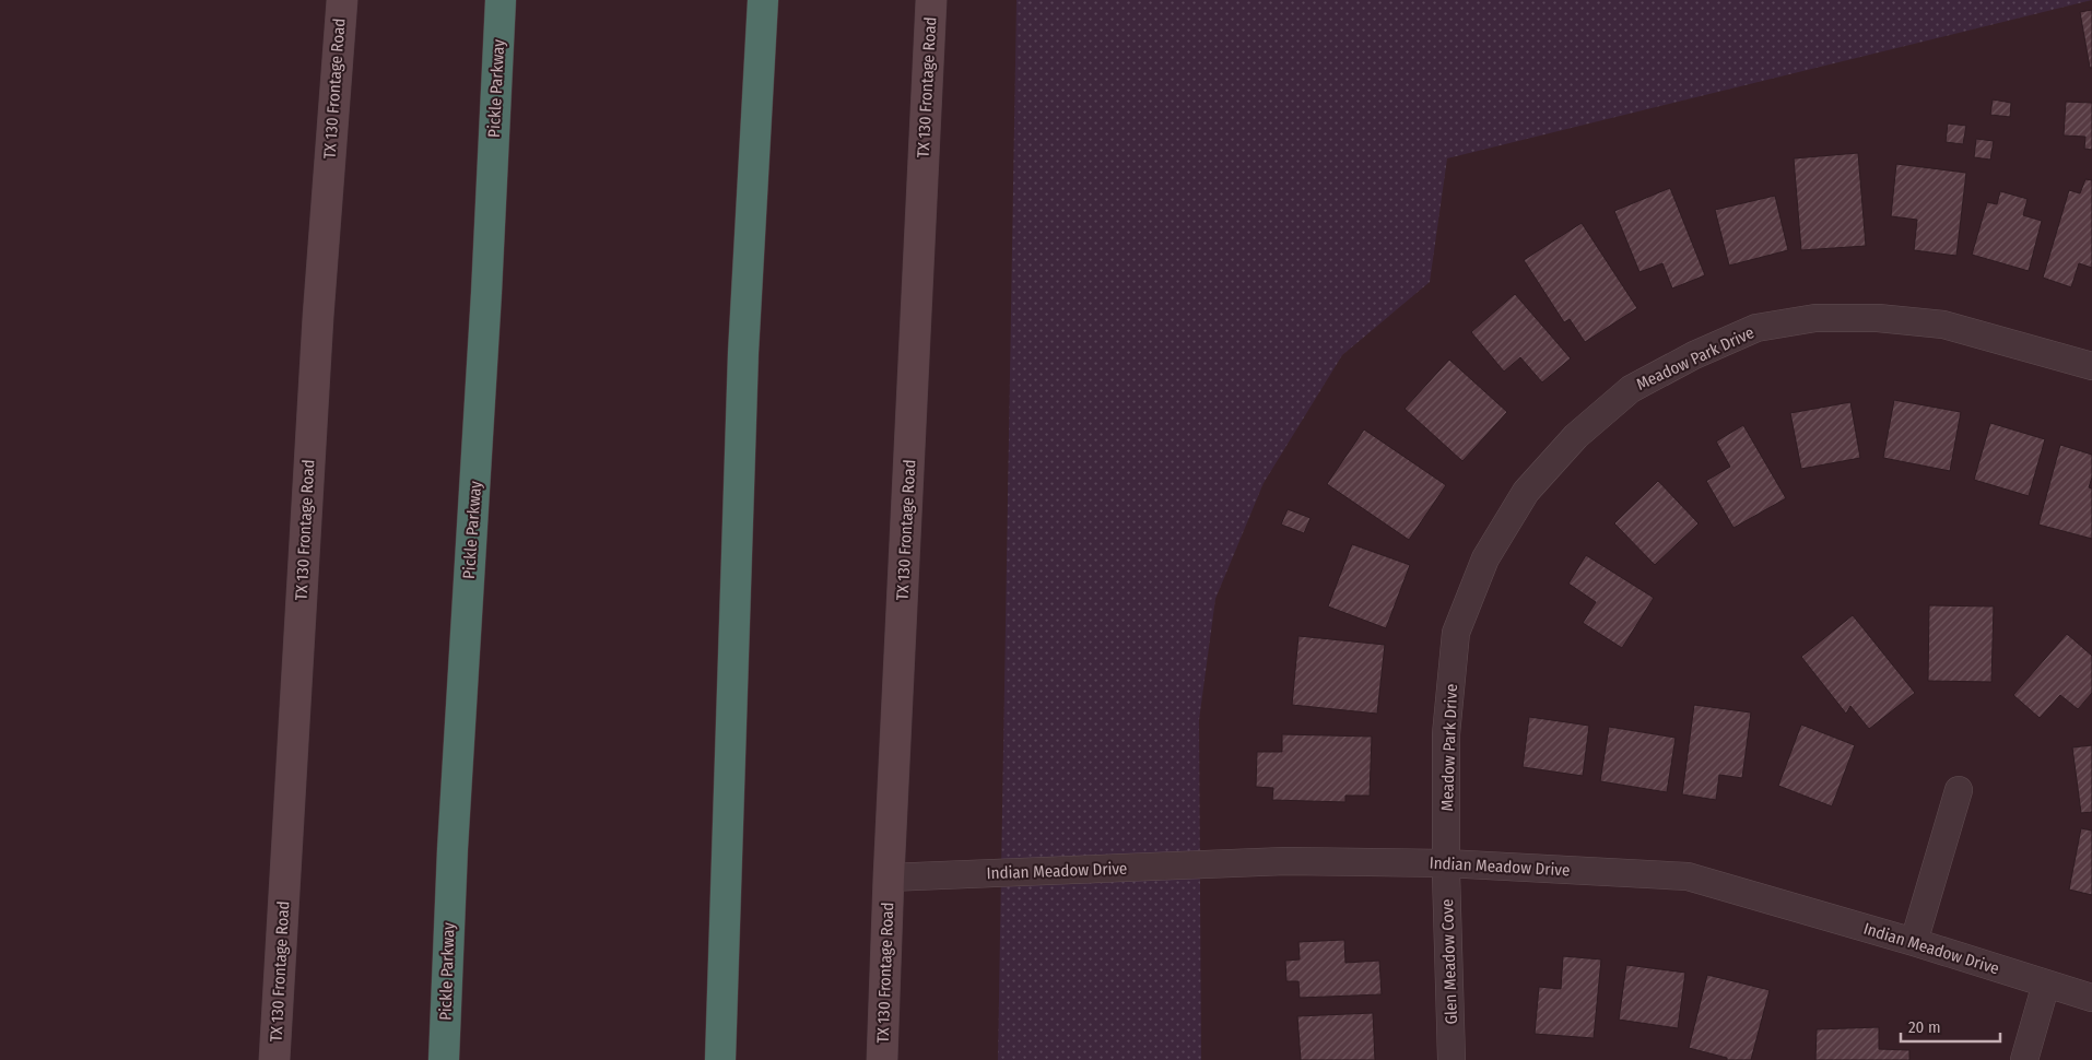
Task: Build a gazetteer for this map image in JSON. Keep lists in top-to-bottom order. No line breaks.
{"streets":{"highway":["Pickle Parkway"],"street":["TX 130 Frontage Road","Meadow Park Drive","Indian Meadow Drive","Glen Meadow Cove"]},"crossings":[["TX 130 Frontage Road","Indian Meadow Drive"],["Meadow Park Drive","Indian Meadow Drive"],["Meadow Park Drive","Glen Meadow Cove"],["Indian Meadow Drive","Glen Meadow Cove"]],"scale_bar":"20 m"}
